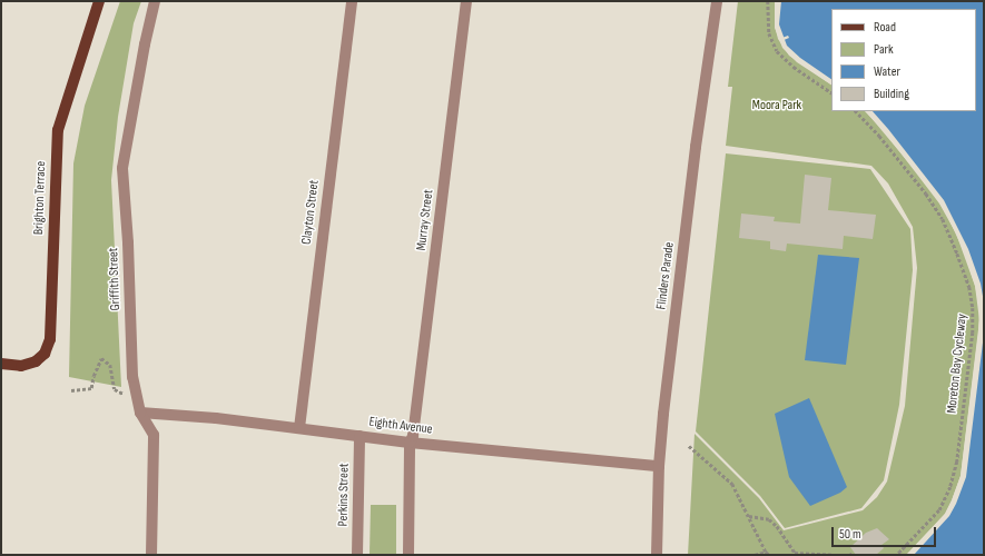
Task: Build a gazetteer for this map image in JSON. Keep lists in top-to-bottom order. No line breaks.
{"streets":{"main road":["Brighton Terrace"],"street":["Clayton Street","Murray Street","Flinders Parade","Griffith Street","Eighth Avenue","Perkins Street"],"path":["Moreton Bay Cycleway"]},"crossings":[["Clayton Street","Eighth Avenue"],["Murray Street","Eighth Avenue"],["Flinders Parade","Eighth Avenue"],["Griffith Street","Eighth Avenue"],["Eighth Avenue","Perkins Street"]],"parks":["Moora Park"],"legend":["Road","Park","Water","Building"],"scale_bar":"50 m"}
